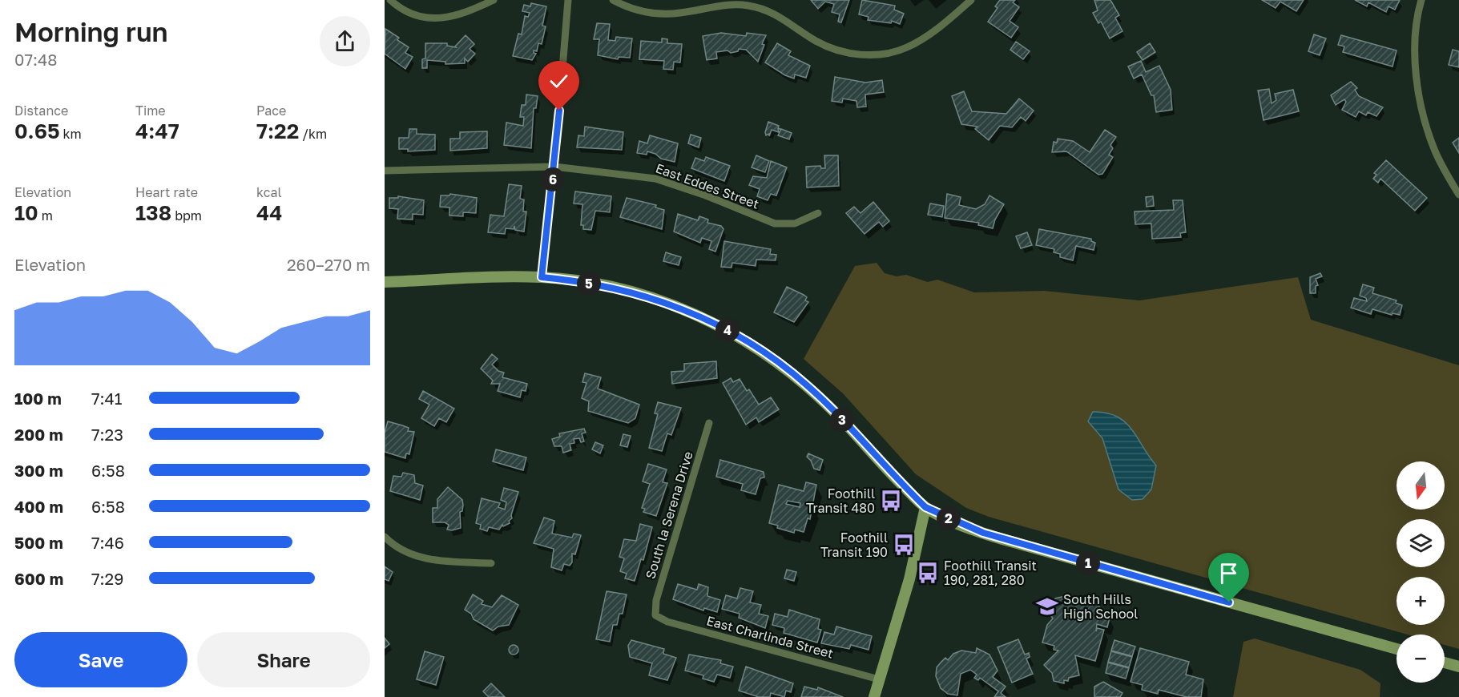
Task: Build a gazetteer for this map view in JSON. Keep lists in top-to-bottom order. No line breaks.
{"streets":{"street":["East Eddes Street","South la Serena Drive","East Charlinda Street"]},"crossings":[["South la Serena Drive","East Charlinda Street"]],"places":{"bus stop":["Foothill Transit 480","Foothill Transit 190","Foothill Transit 190, 281, 280"],"school or university":["South Hills High School"]},"north":"bottom","page":{"heading":["Morning run","07:48"],"stats":[["Distance","0.65 km"],["Time","4:47"],["Pace","7:22 /km"],["Elevation","10 m"],["Heart rate","138 bpm"],["kcal","44"]],"pins":["6","5","4","3","2","1"],"chart":["Elevation","260–270 m"],"list":[{"name":"100 m","note":"7:41"},{"name":"200 m","note":"7:23"},{"name":"300 m","note":"6:58"},{"name":"400 m","note":"6:58"},{"name":"500 m","note":"7:46"},{"name":"600 m","note":"7:29"}],"map_buttons":["+","−"],"buttons":["Save","Share"]}}
